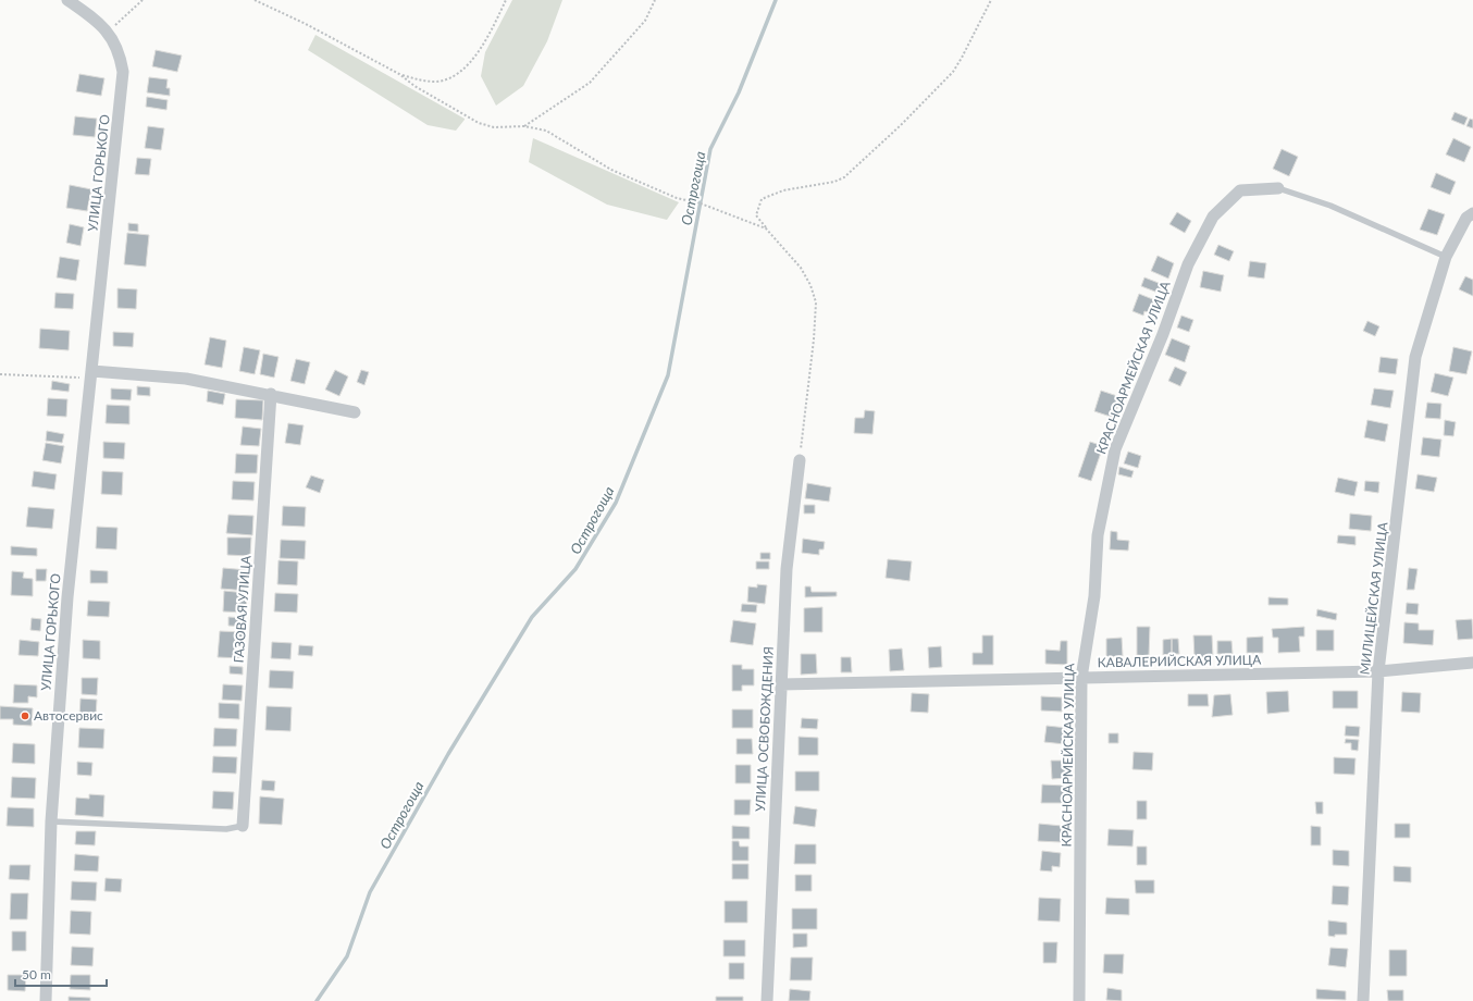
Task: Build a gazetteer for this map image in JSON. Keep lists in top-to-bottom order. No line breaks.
{"streets":{"street":["УЛИЦА ГОРЬКОГО","КРАСНОАРМЕЙСКАЯ УЛИЦА","МИЛИЦЕЙСКАЯ УЛИЦА","ГАЗОВАЯ УЛИЦА","КАВАЛЕРИЙСКАЯ УЛИЦА","УЛИЦА ОСВОБОЖДЕНИЯ"]},"crossings":[["КРАСНОАРМЕЙСКАЯ УЛИЦА","КАВАЛЕРИЙСКАЯ УЛИЦА"],["МИЛИЦЕЙСКАЯ УЛИЦА","КАВАЛЕРИЙСКАЯ УЛИЦА"],["КАВАЛЕРИЙСКАЯ УЛИЦА","УЛИЦА ОСВОБОЖДЕНИЯ"]],"water":["Острогоща"],"places":["Автосервис"],"scale_bar":"50 m"}
